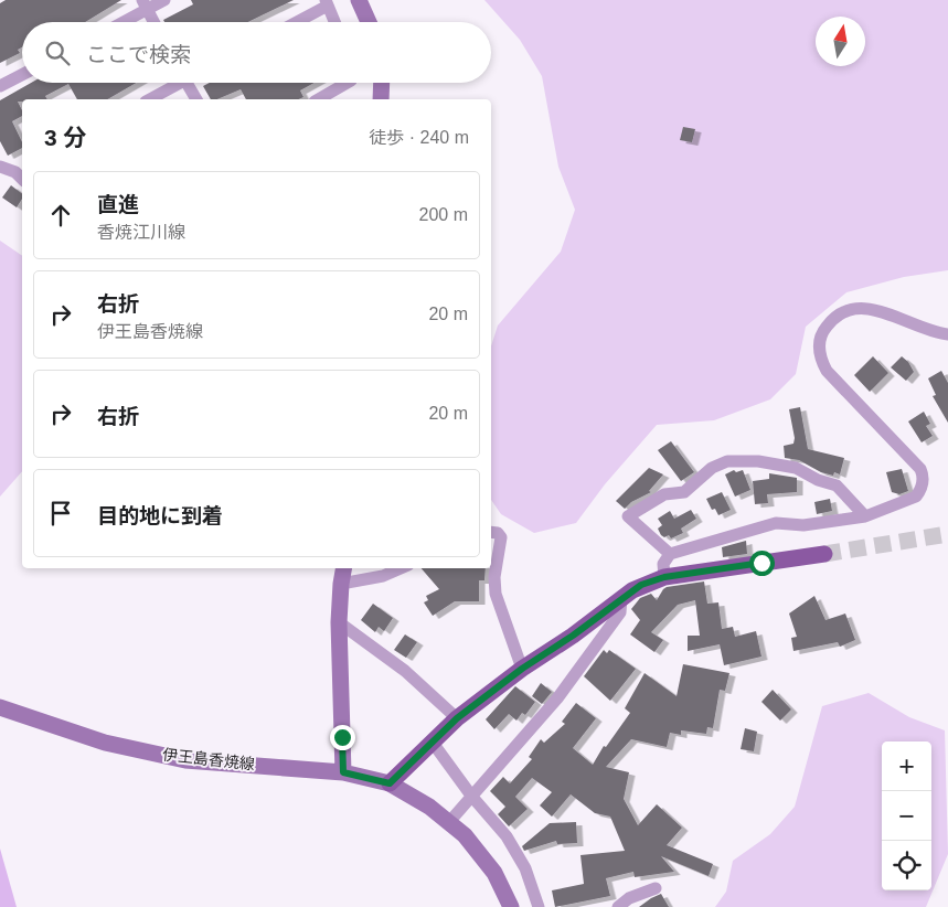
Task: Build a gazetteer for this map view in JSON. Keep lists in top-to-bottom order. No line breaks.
{"streets":{"street":["伊王島香焼線"]},"north":"top","page":{"search":"ここで検索","heading":["3 分","徒歩 · 240 m"],"list":[["直進","香焼江川線","200 m"],["右折","伊王島香焼線","20 m"],["右折","20 m"],"目的地に到着"],"map_buttons":["+","−"]}}
